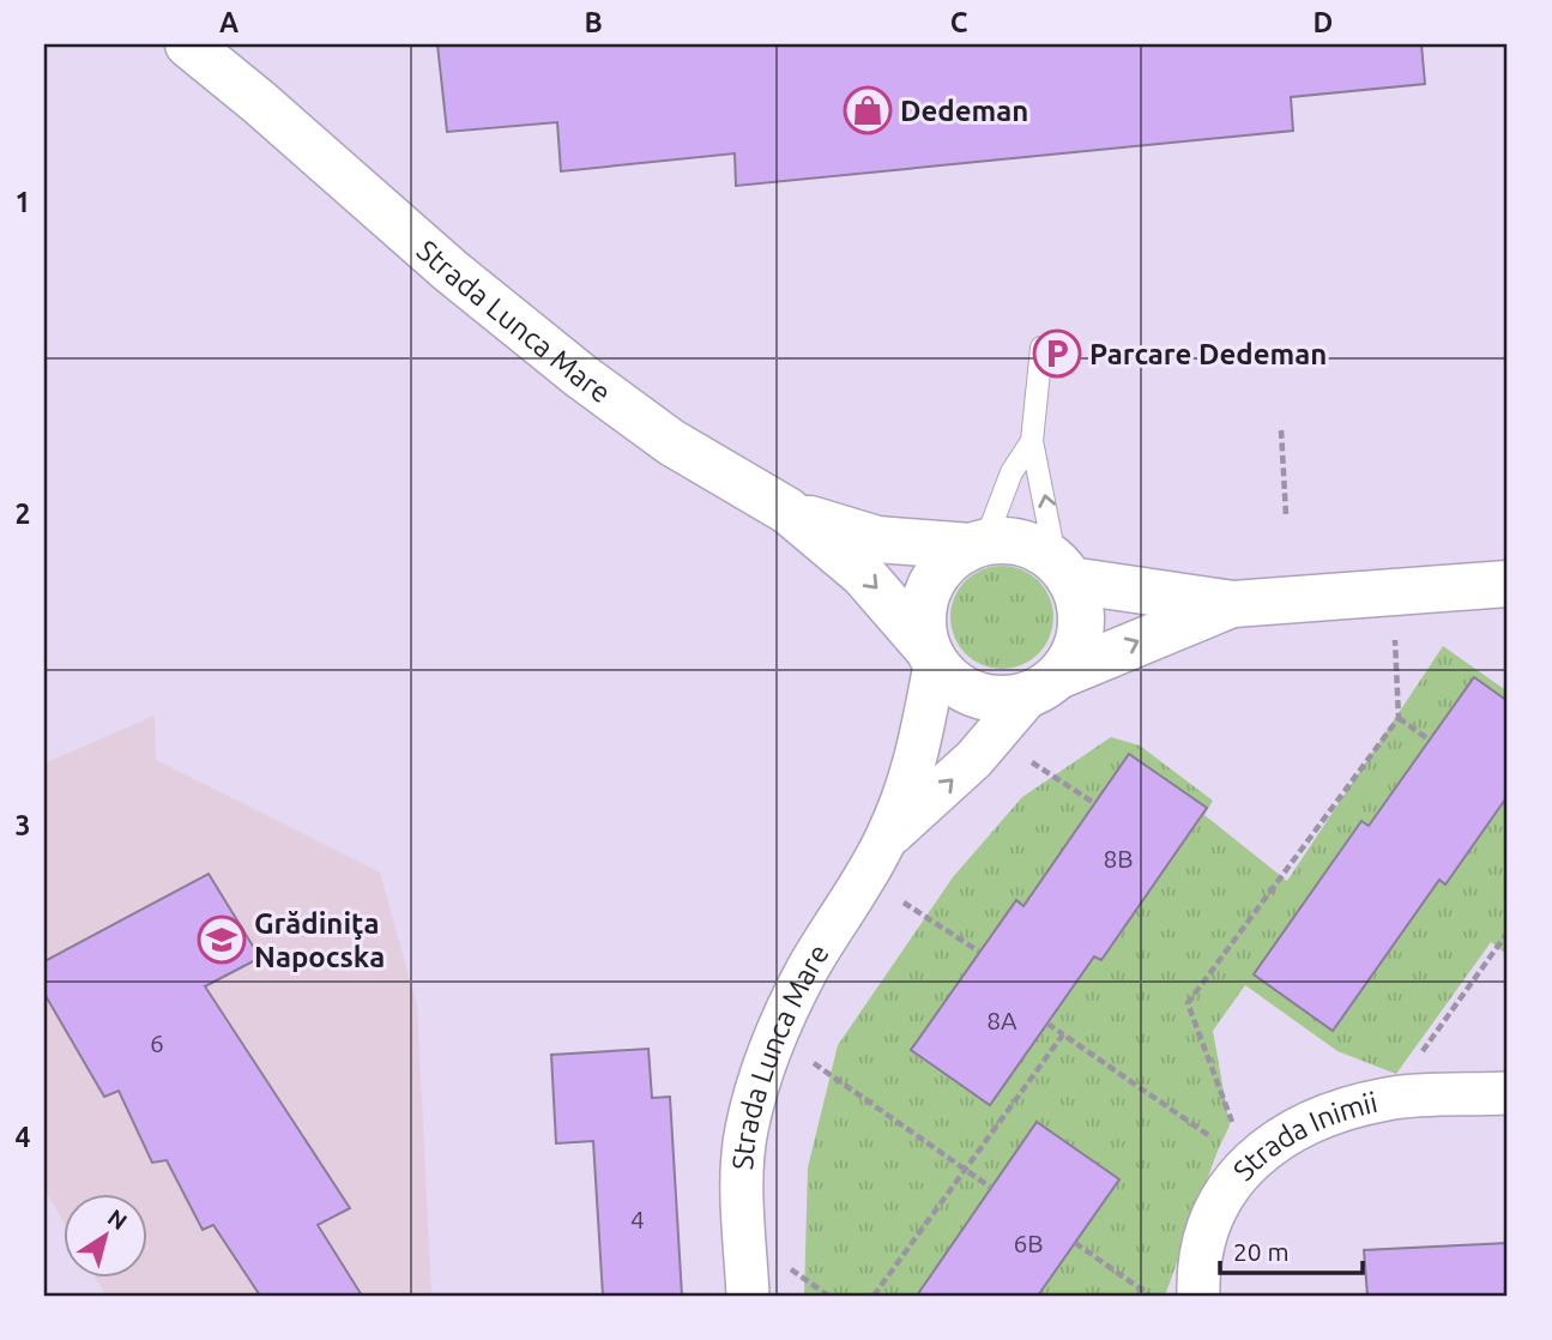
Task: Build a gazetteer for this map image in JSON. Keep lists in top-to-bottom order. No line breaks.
{"streets":{"main road":["Strada Lunca Mare"],"street":["Strada Inimii"]},"places":{"shop":["Dedeman"],"parking":["Parcare Dedeman"],"school or university":["Grădiniţa Napocska"]},"house_numbers":["8B","8A","6","4","6B"],"scale_bar":"20 m","north":"top right","grid":{"columns":["A","B","C","D"],"rows":["1","2","3","4"]}}
